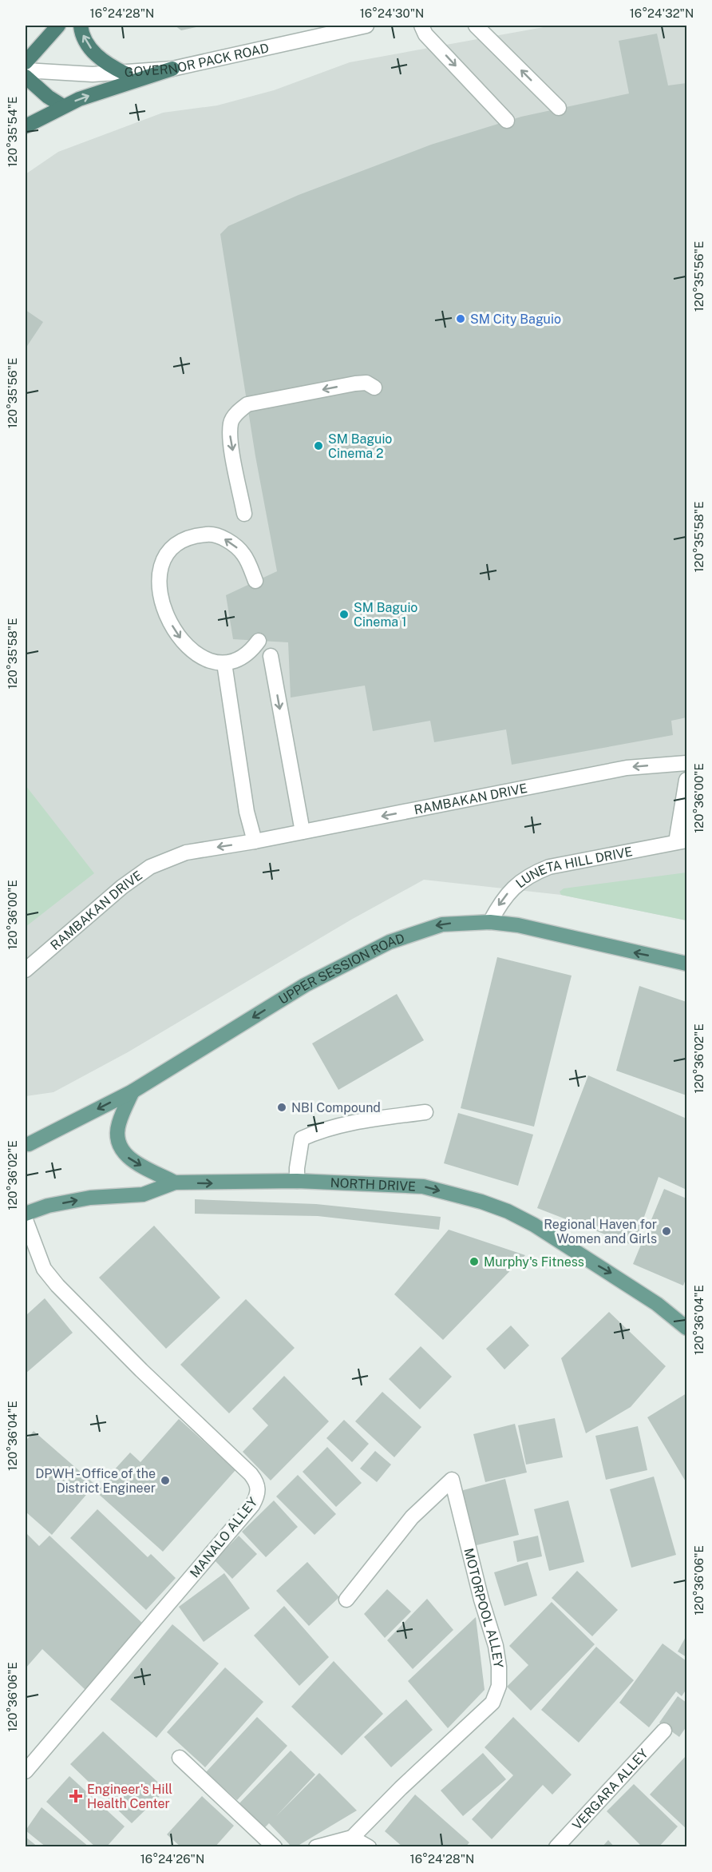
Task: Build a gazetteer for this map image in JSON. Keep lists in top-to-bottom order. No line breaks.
{"streets":{"main road":["UPPER SESSION ROAD","NORTH DRIVE"],"street":["GOVERNOR PACK ROAD","RAMBAKAN DRIVE","LUNETA HILL DRIVE","MANALO ALLEY","MOTORPOOL ALLEY","VERGARA ALLEY"]},"crossings":[["LUNETA HILL DRIVE","UPPER SESSION ROAD"]],"one_way":["RAMBAKAN DRIVE","LUNETA HILL DRIVE","UPPER SESSION ROAD","NORTH DRIVE"],"places":{"other":["SM City Baguio","SM Baguio Cinema 2","SM Baguio Cinema 1","NBI Compound","Regional Haven for Women and Girls","Murphy's Fitness","DPWH - Office of the District Engineer"],"health":["Engineer's Hill Health Center"]},"coordinates":["16°24'28\"N","16°24'30\"N","16°24'32\"N","120°35'54\"E","120°35'56\"E","120°35'58\"E","120°36'00\"E","120°36'02\"E","120°36'04\"E","120°36'06\"E","16°24'26\"N"]}
